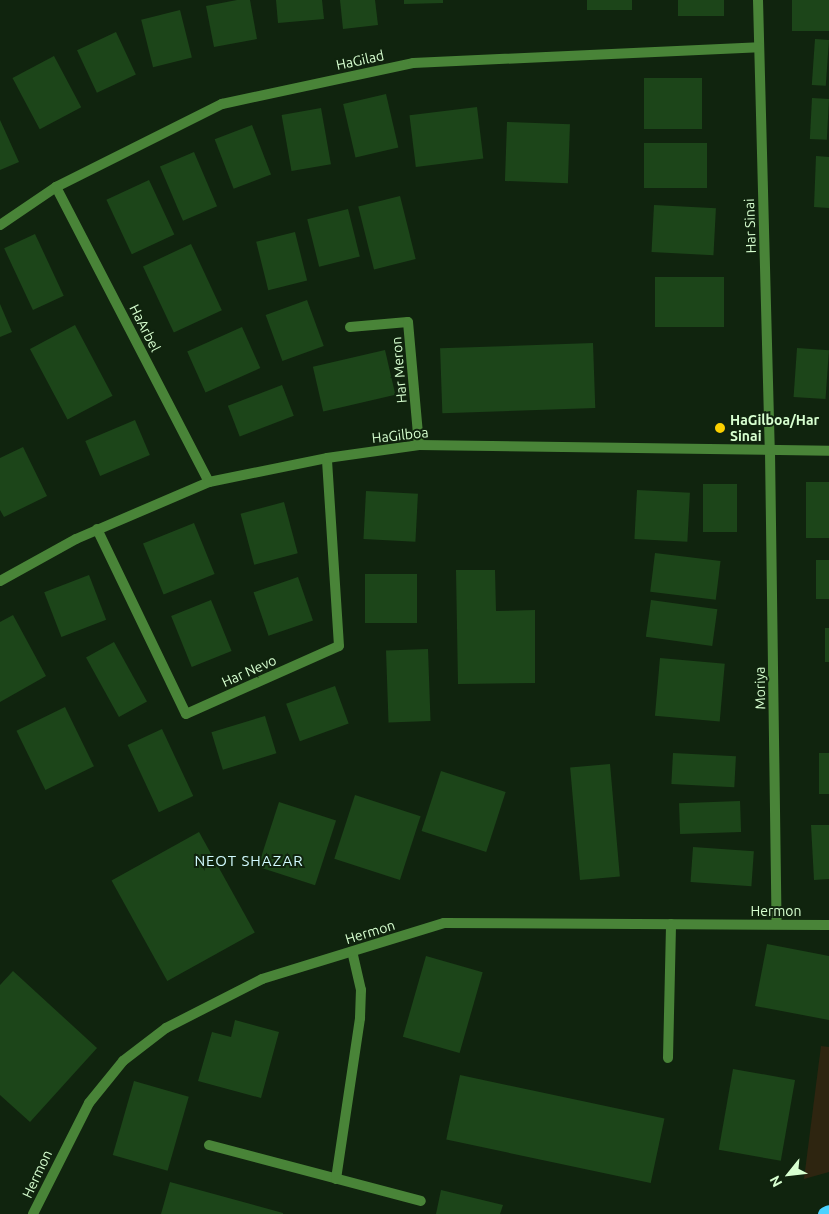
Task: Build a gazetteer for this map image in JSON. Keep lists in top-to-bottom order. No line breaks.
{"streets":{"street":["HaGilad","Har Sinai","HaArbel","Har Meron","HaGilboa","Har Nevo","Moriya","Hermon"]},"crossings":[["HaGilad","Har Sinai"],["HaGilad","HaArbel"],["Har Sinai","HaGilboa"],["Har Sinai","Moriya"],["HaArbel","HaGilboa"],["Har Meron","HaGilboa"],["HaGilboa","Har Nevo"],["HaGilboa","Moriya"],["Moriya","Hermon"]],"districts":["NEOT SHAZAR"],"places":["HaGilboa/Har Sinai"],"north":"bottom left"}
